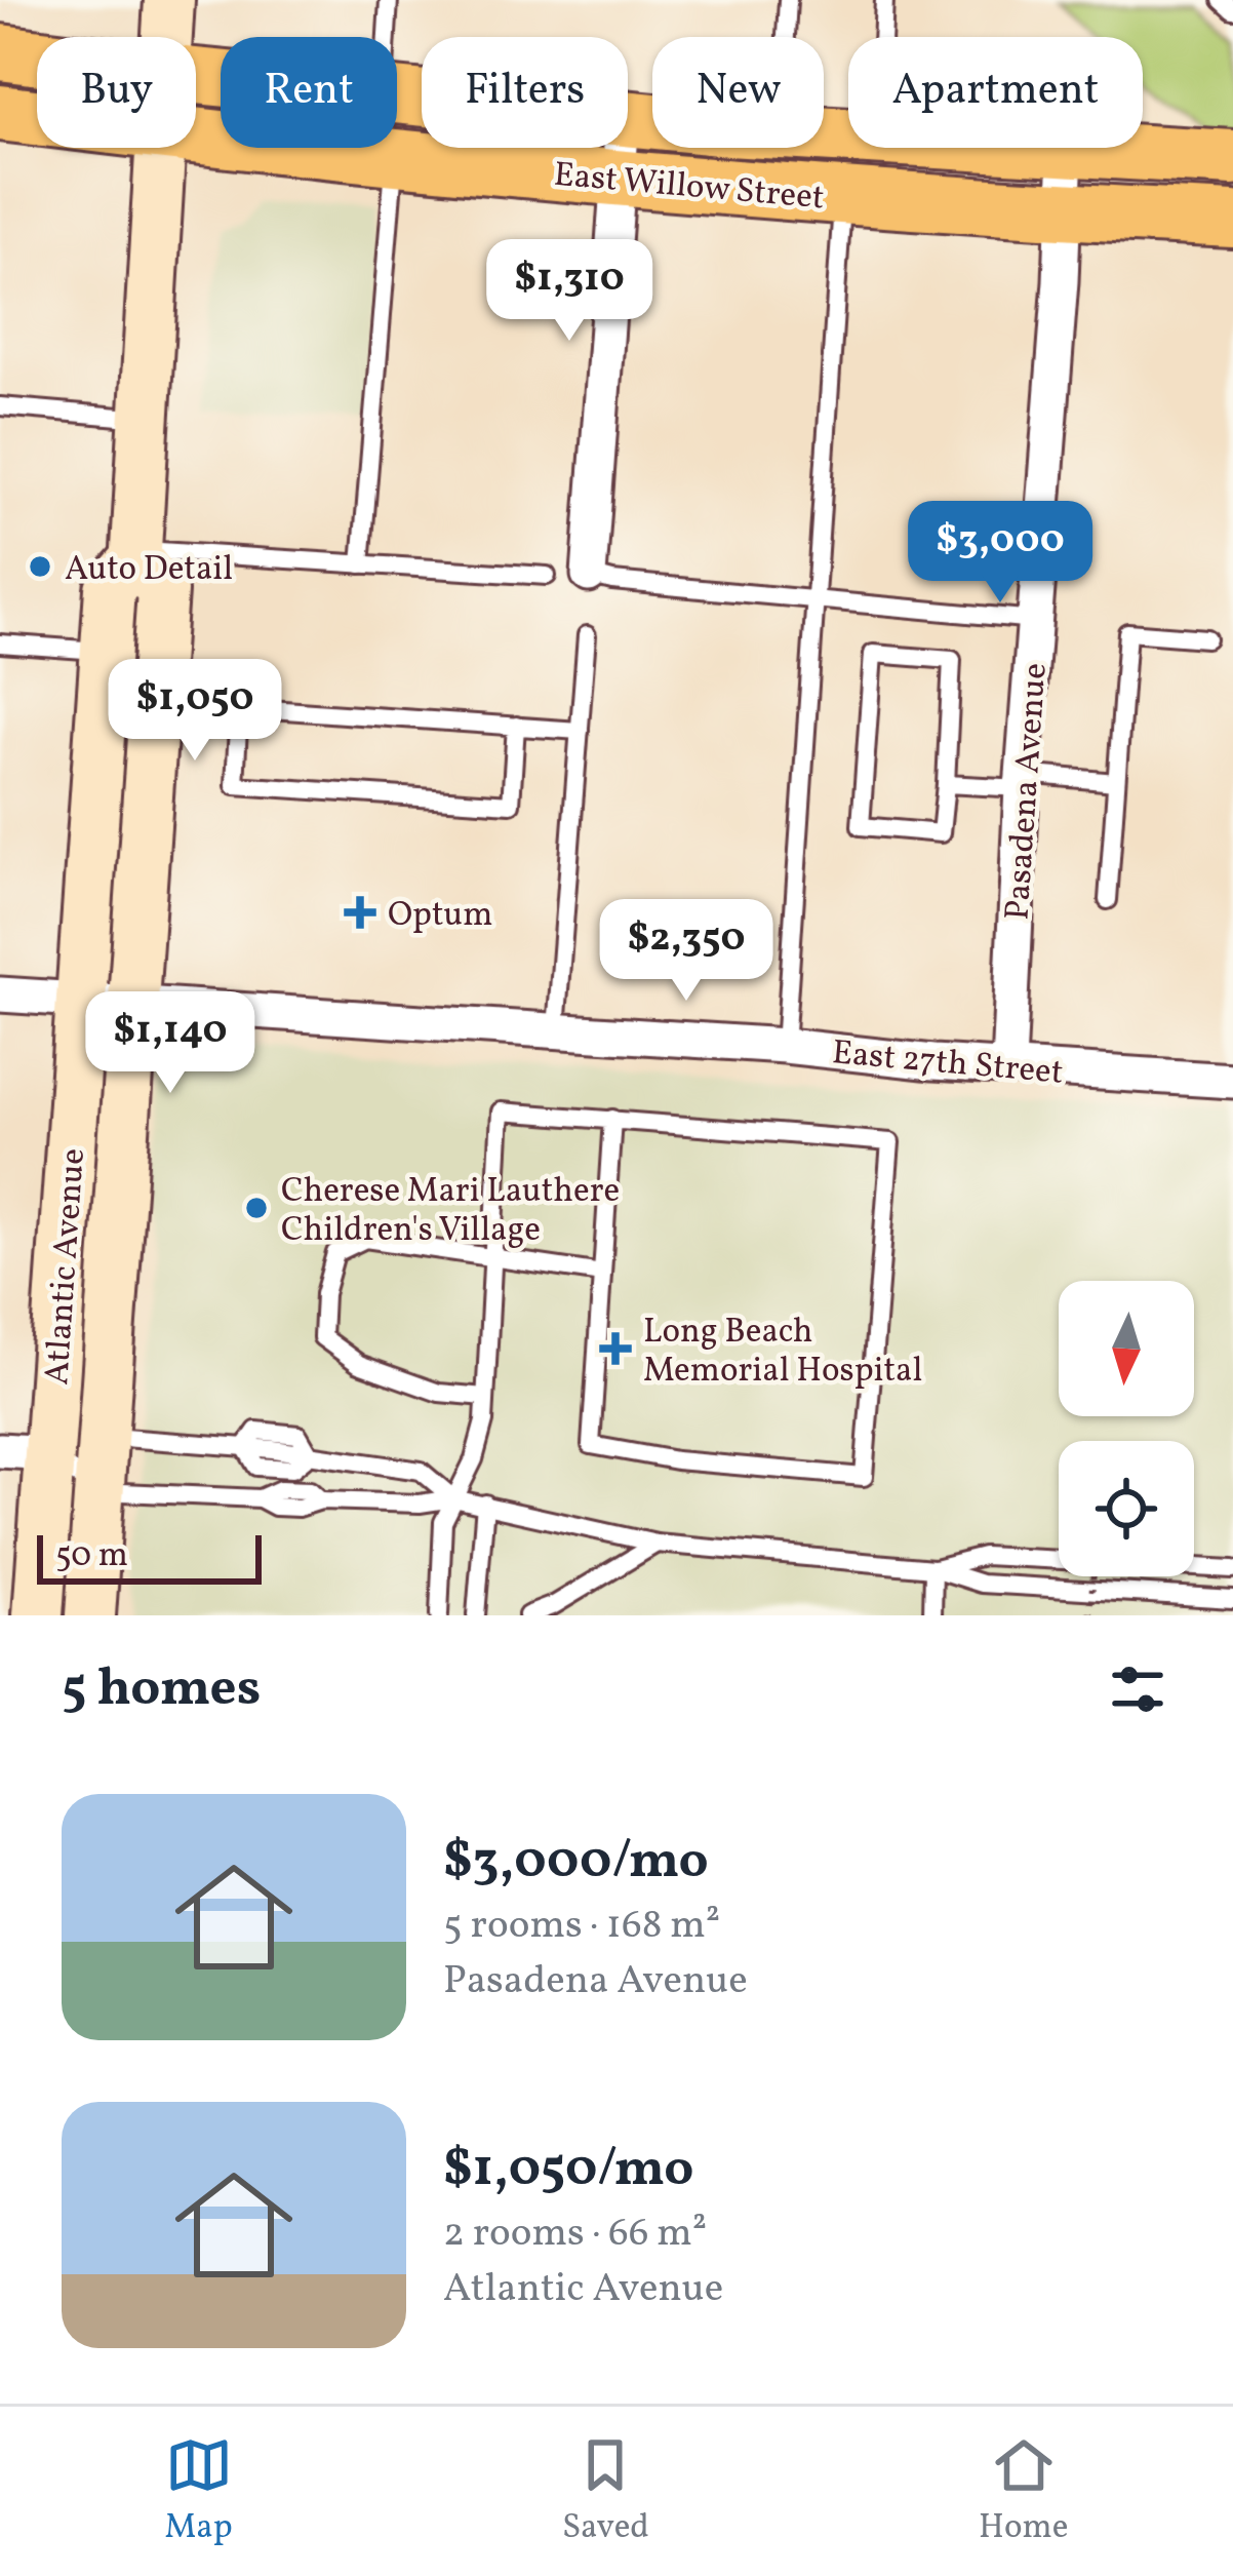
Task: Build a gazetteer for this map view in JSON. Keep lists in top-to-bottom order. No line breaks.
{"streets":{"main road":["East Willow Street","Atlantic Avenue"],"street":["Pasadena Avenue","East 27th Street"]},"crossings":[["East Willow Street","Pasadena Avenue"],["Pasadena Avenue","East 27th Street"],["East 27th Street","Atlantic Avenue"]],"places":{"other":["Auto Detail","Cherese Mari Lauthere Children's Village"],"health":["Optum","Long Beach Memorial Hospital"]},"scale_bar":"50 m","north":"bottom","page":{"chip":["Buy","Rent","Filters","New","Apartment"],"price":["$1,310","$3,000","$1,050","$2,350","$1,140"],"scale":"50 m","heading":"5 homes","list":[{"name":"$3,000/mo","note":"5 rooms · 168 m² · Pasadena Avenue"},{"name":"$1,050/mo","note":"2 rooms · 66 m² · Atlantic Avenue"}],"tabs":["Map","Saved","Home"]}}
